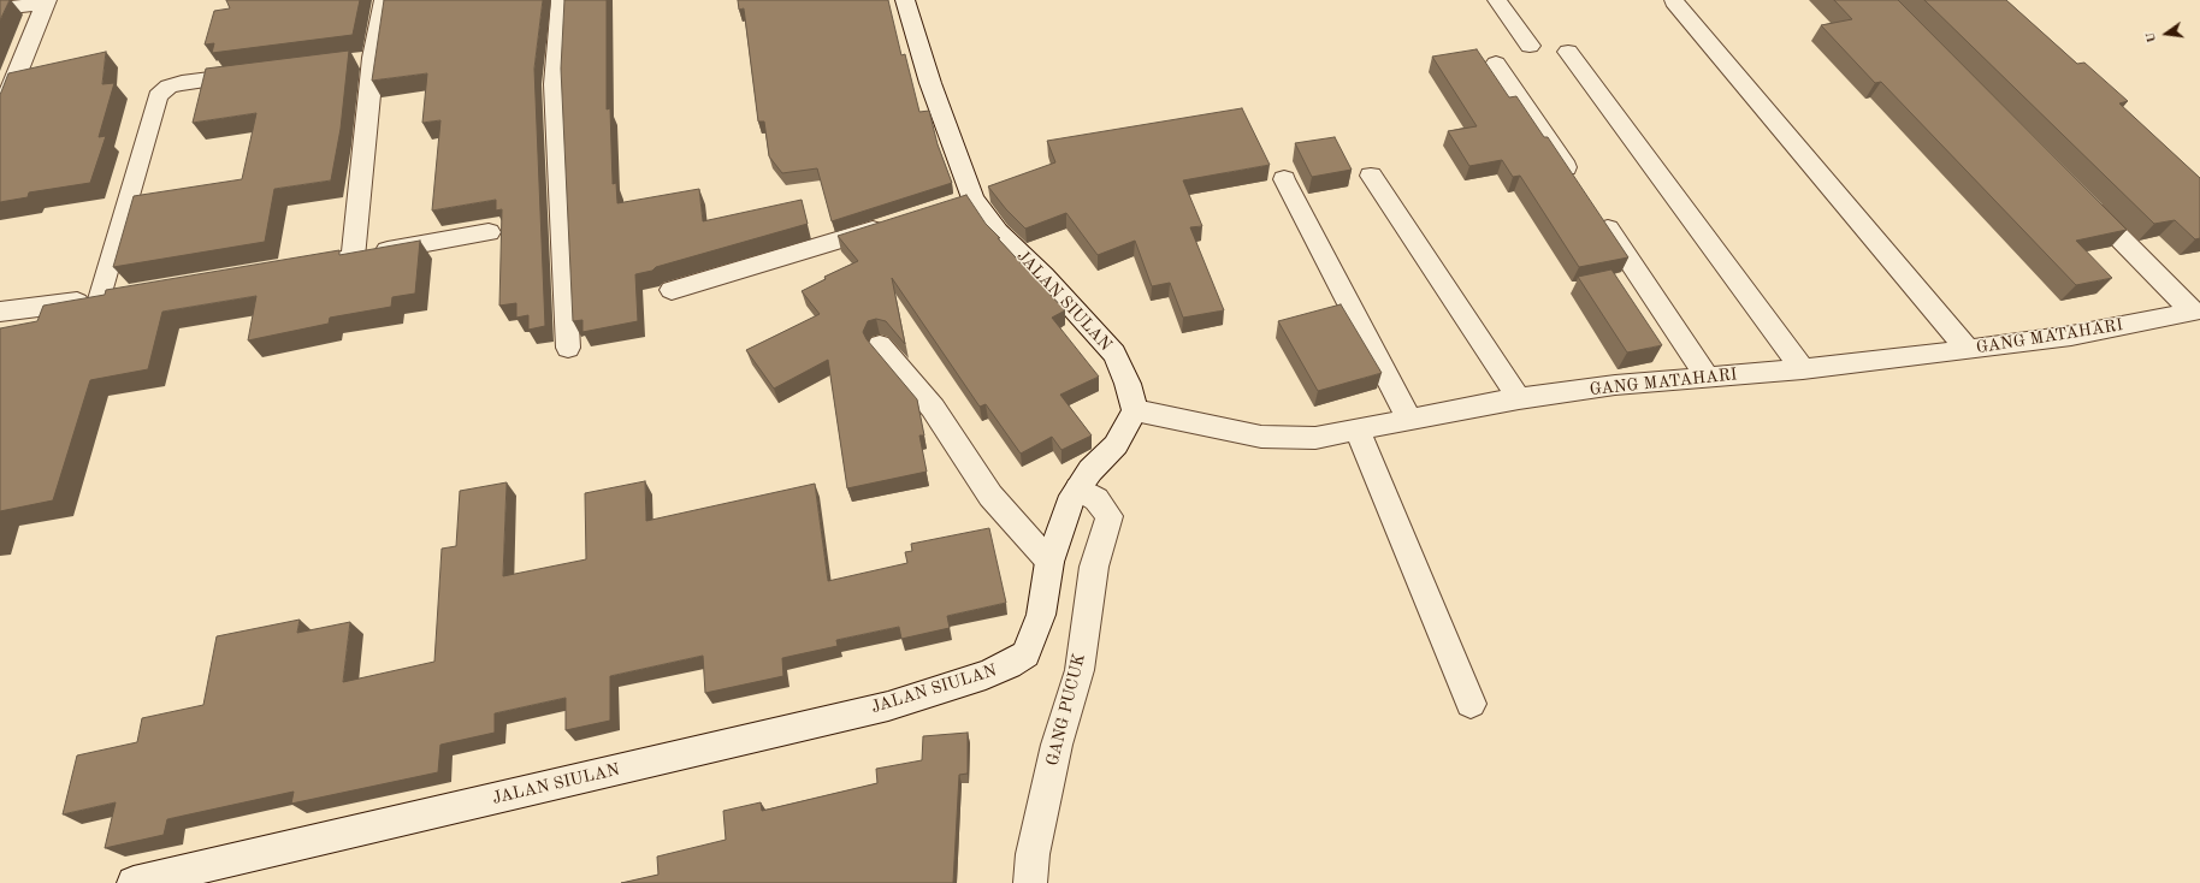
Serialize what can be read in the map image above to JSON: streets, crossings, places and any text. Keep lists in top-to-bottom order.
{
  "streets": {
    "street": ["JALAN SIULAN", "GANG MATAHARI", "GANG PUCUK"]
  },
  "crossings": [
    ["JALAN SIULAN", "GANG MATAHARI"],
    ["JALAN SIULAN", "GANG PUCUK"]
  ],
  "north": "left"
}
